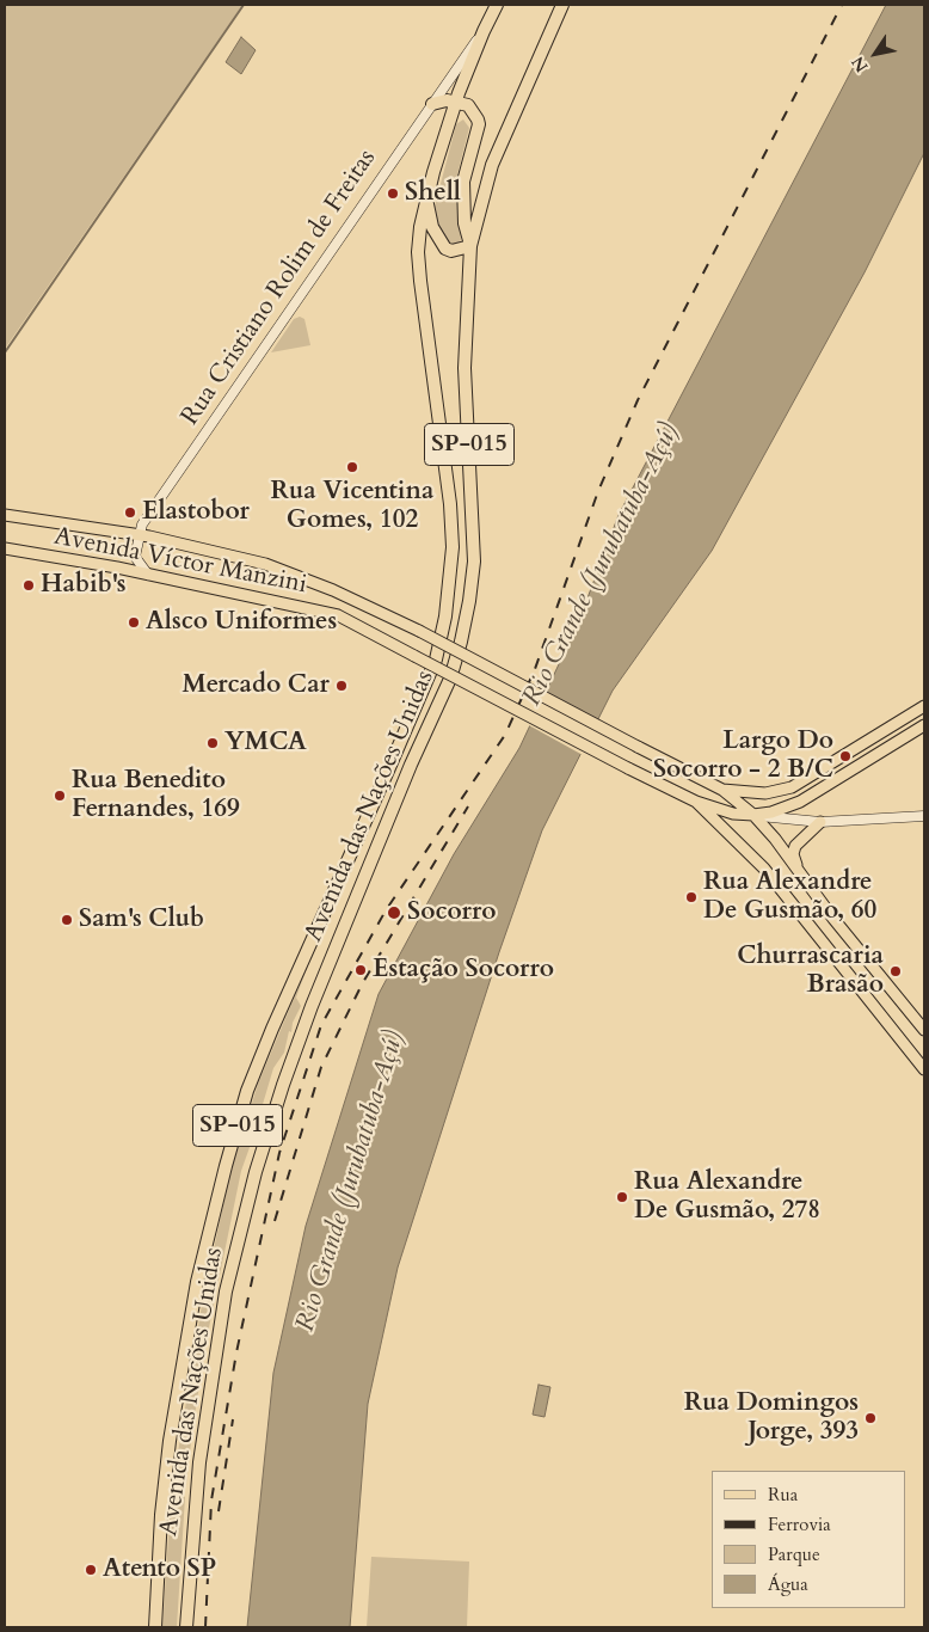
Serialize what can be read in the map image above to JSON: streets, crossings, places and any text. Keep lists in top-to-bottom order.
{
  "streets": {
    "highway": ["SP-015", "Avenida das Nações Unidas"],
    "main road": ["Avenida Víctor Manzini"],
    "street": ["Rua Cristiano Rolim de Freitas"]
  },
  "crossings": [
    ["Rua Cristiano Rolim de Freitas", "SP-015"],
    ["Rua Cristiano Rolim de Freitas", "Avenida Víctor Manzini"],
    ["Rua Cristiano Rolim de Freitas", "Avenida das Nações Unidas"],
    ["SP-015", "Avenida das Nações Unidas"]
  ],
  "water": ["Rio Grande (Jurubatuba-Açú)"],
  "places": [
    "Shell",
    "Rua Vicentina Gomes, 102",
    "Elastobor",
    "Habib's",
    "Alsco Uniformes",
    "Mercado Car",
    "YMCA",
    "Largo Do Socorro - 2 B/C",
    "Rua Benedito Fernandes, 169",
    "Rua Alexandre De Gusmão, 60",
    "Socorro",
    "Sam's Club",
    "Estação Socorro",
    "Churrascaria Brasão",
    "Rua Alexandre De Gusmão, 278",
    "Rua Domingos Jorge, 393",
    "Atento SP"
  ],
  "legend": [
    "Rua",
    "Ferrovia",
    "Parque",
    "Água"
  ],
  "north": "bottom left"
}
